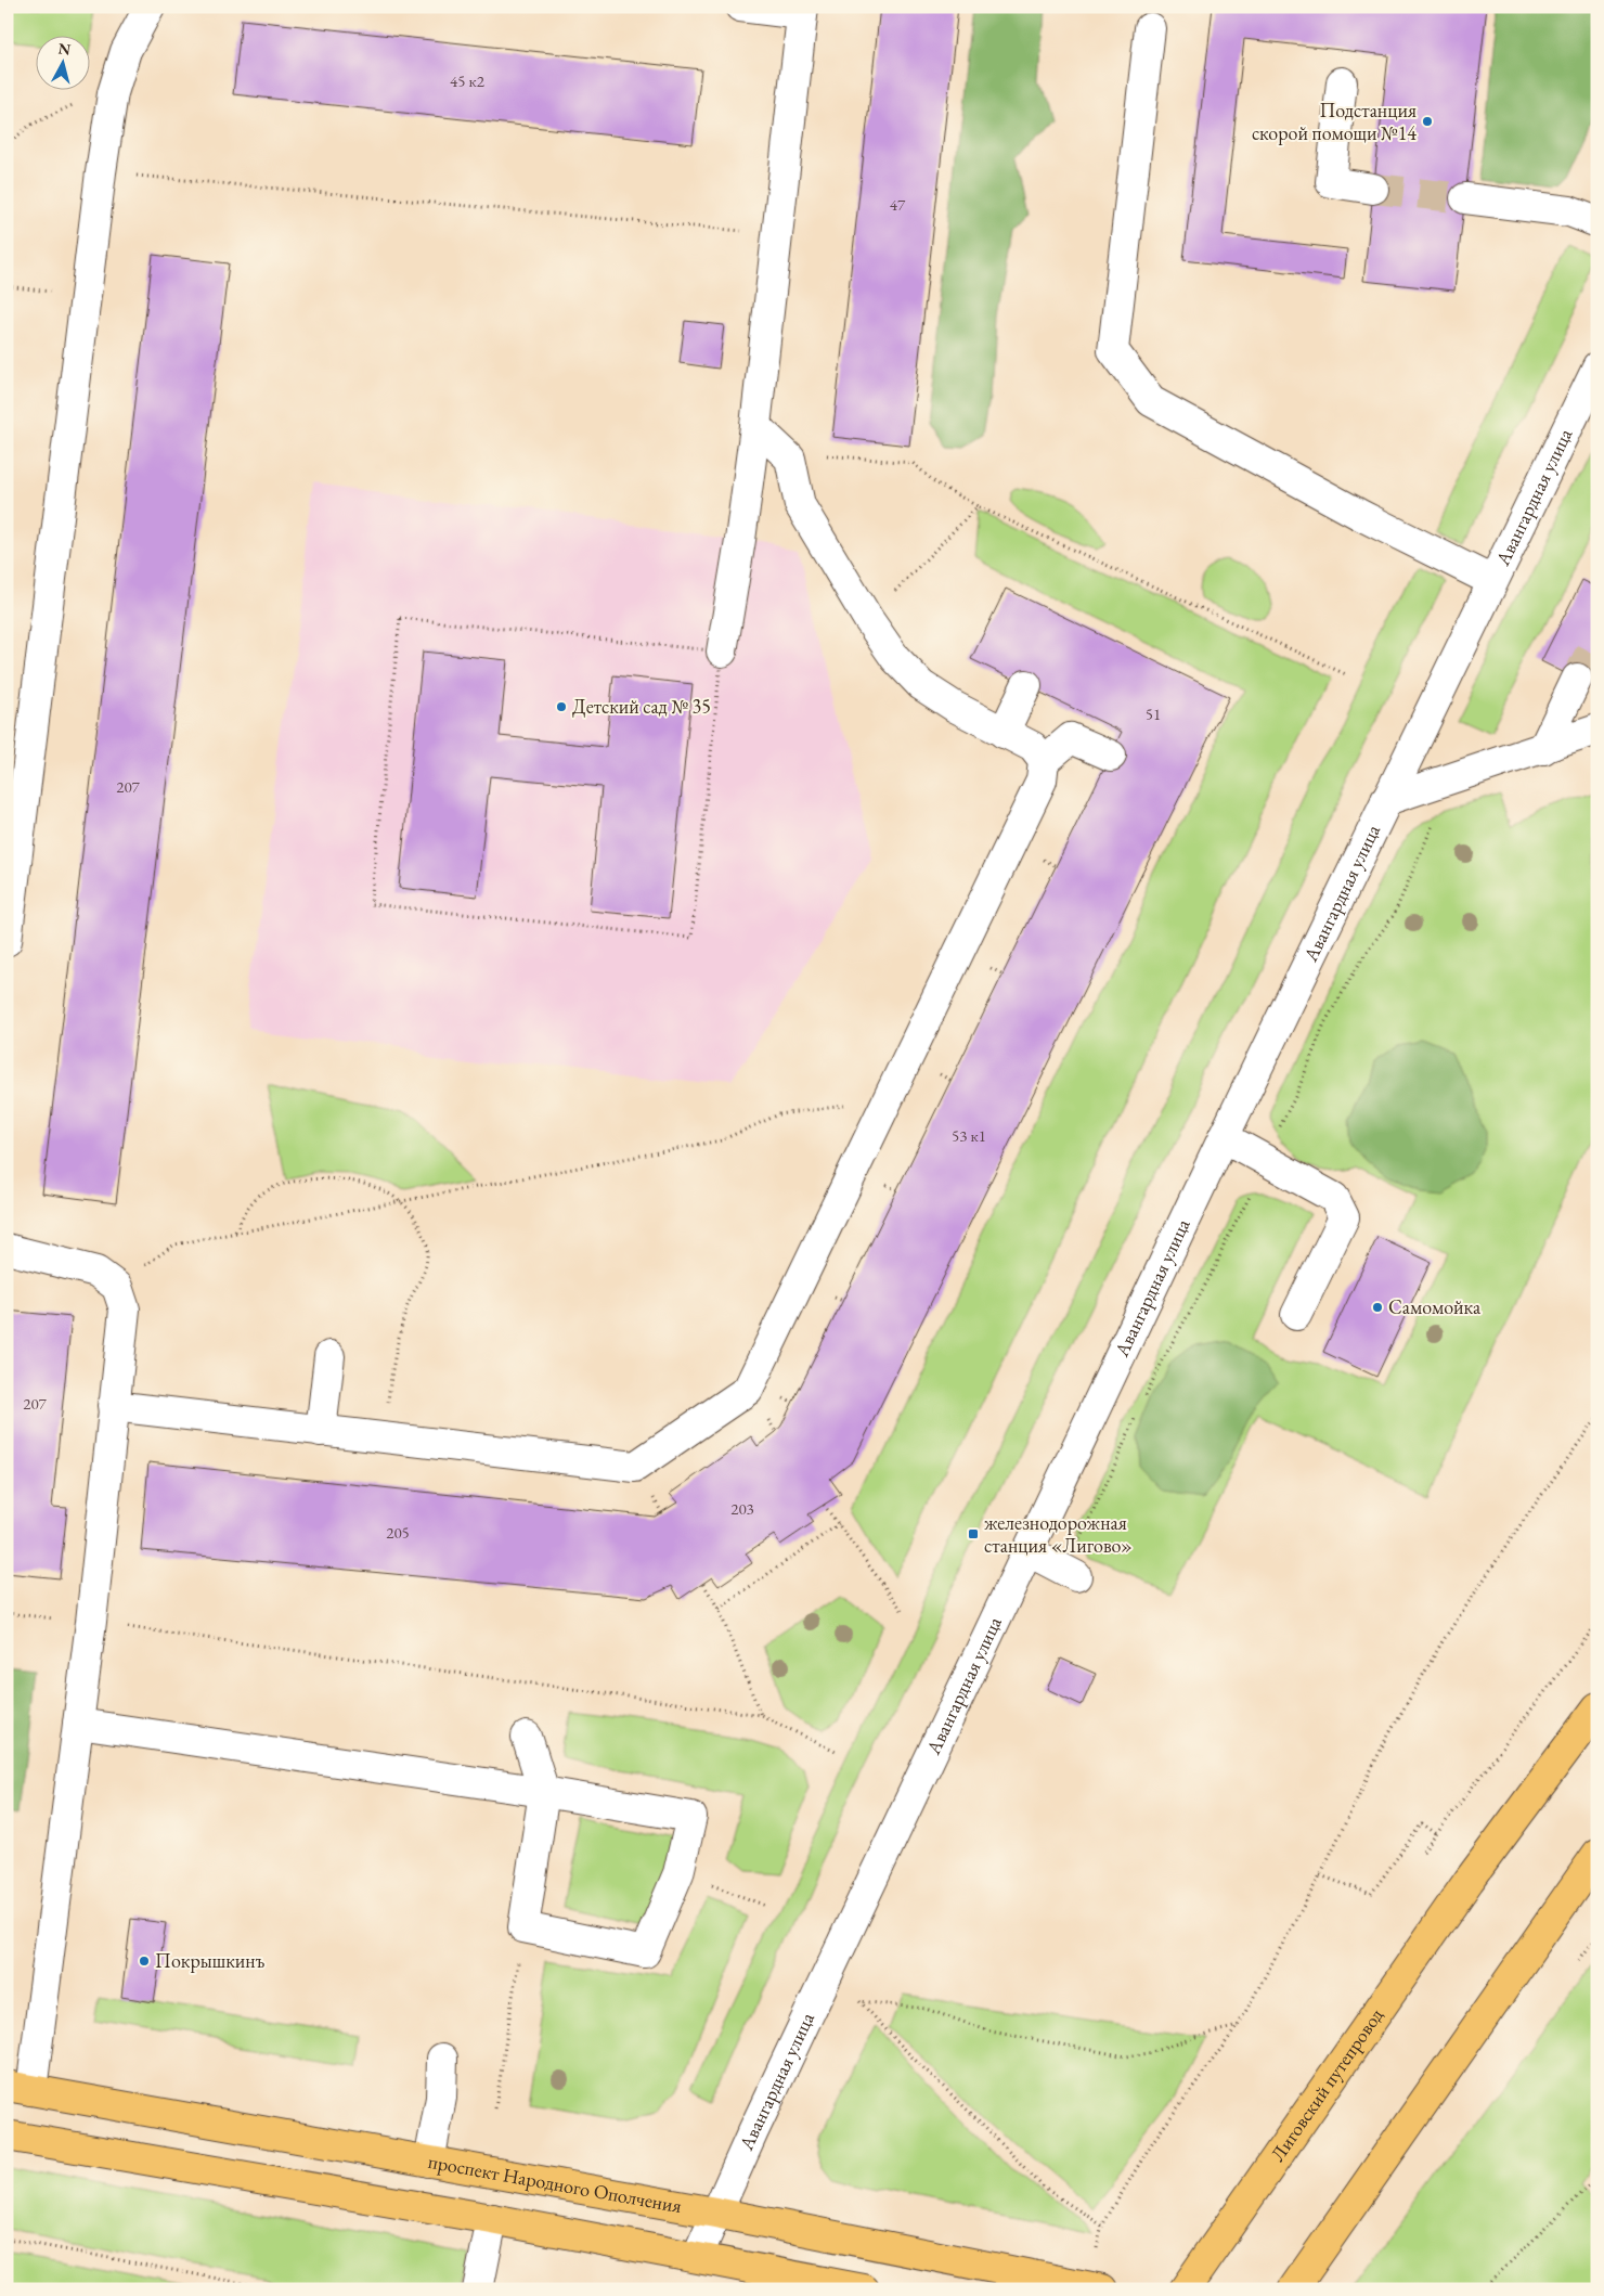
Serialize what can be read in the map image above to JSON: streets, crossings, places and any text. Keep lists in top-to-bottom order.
{
  "streets": {
    "main road": ["Лиговский путепровод", "проспект Народного Ополчения"],
    "street": ["Авангардная улица"]
  },
  "crossings": [
    ["Авангардная улица", "проспект Народного Ополчения"]
  ],
  "places": {
    "other": [
      "Подстанция скорой помощи №14",
      "Детский сад № 35",
      "Самомойка",
      "Покрышкинъ"
    ],
    "transit": ["железнодорожная станция «Лигово»"]
  },
  "house_numbers": [
    "45 к2",
    "47",
    "51",
    "207",
    "53 к1",
    "207",
    "203",
    "205"
  ],
  "north": "top"
}
